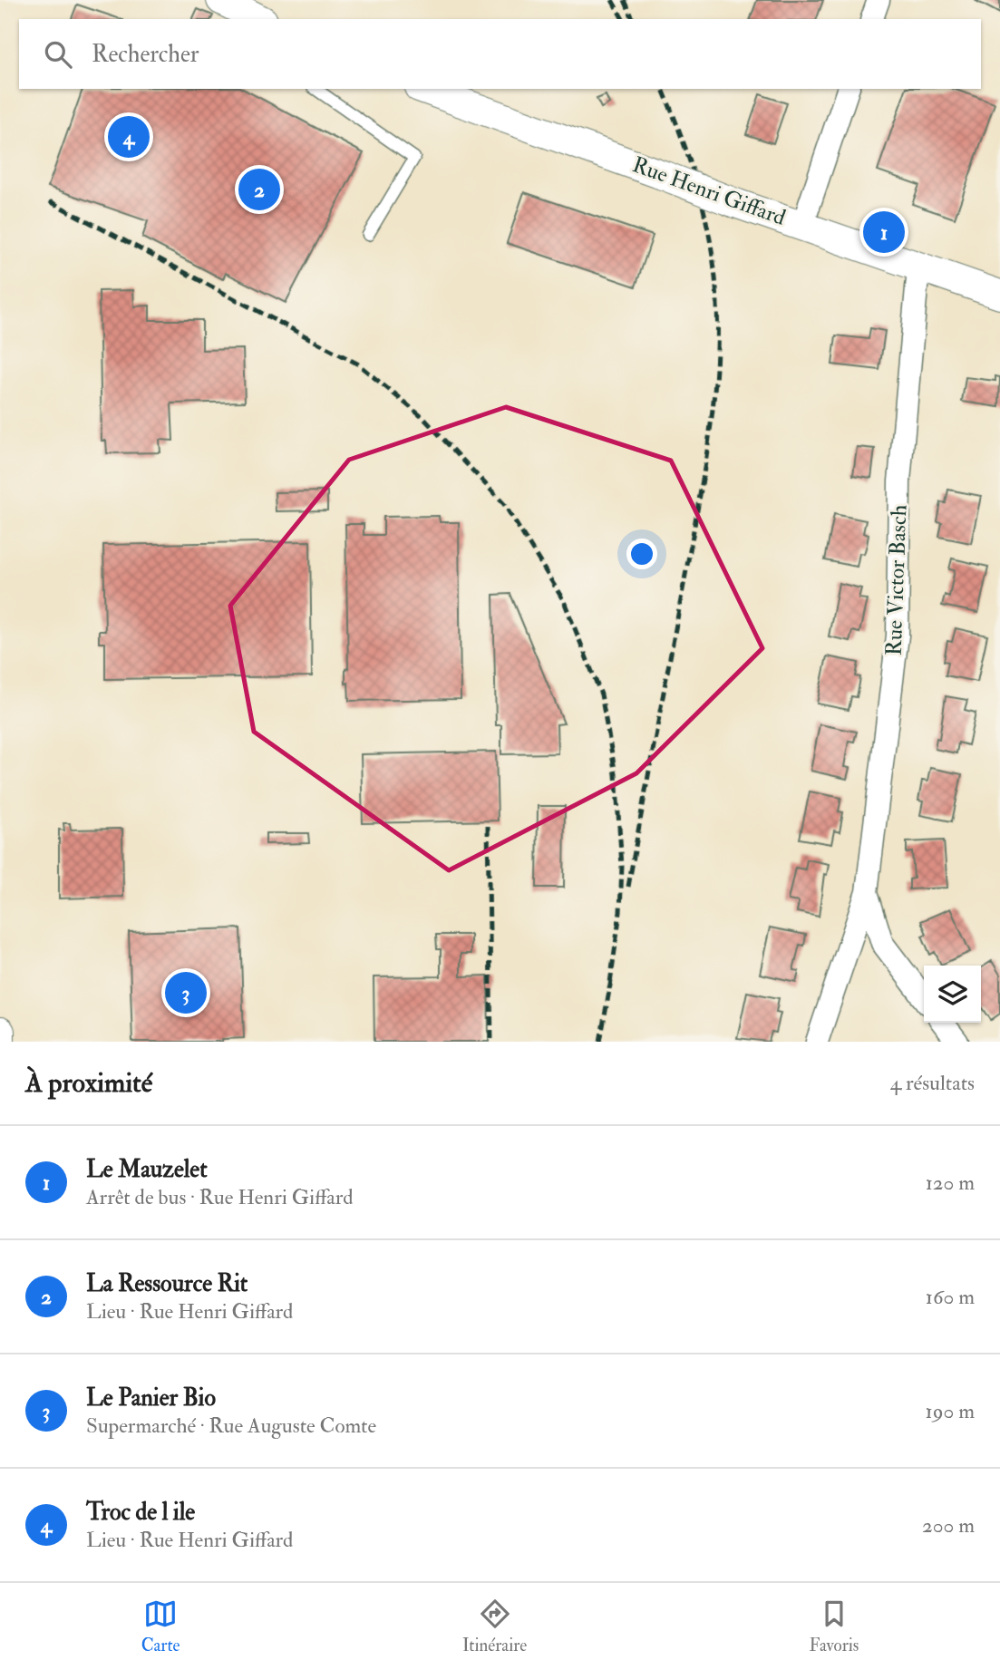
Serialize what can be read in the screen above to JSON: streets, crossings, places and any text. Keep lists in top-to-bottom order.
{
  "streets": {
    "street": ["Rue Henri Giffard", "Rue Victor Basch"]
  },
  "crossings": [
    ["Rue Henri Giffard", "Rue Victor Basch"]
  ],
  "page": {
    "search": "Rechercher",
    "pins": [
      "4",
      "2",
      "1",
      "3"
    ],
    "heading": ["À proximité", "4 résultats"],
    "list": [
      {
        "mark": "1",
        "name": "Le Mauzelet",
        "note": "Arrêt de bus · Rue Henri Giffard",
        "value": "120 m"
      },
      {
        "mark": "2",
        "name": "La Ressource Rit",
        "note": "Lieu · Rue Henri Giffard",
        "value": "160 m"
      },
      {
        "mark": "3",
        "name": "Le Panier Bio",
        "note": "Supermarché · Rue Auguste Comte",
        "value": "190 m"
      },
      {
        "mark": "4",
        "name": "Troc de l ile",
        "note": "Lieu · Rue Henri Giffard",
        "value": "200 m"
      }
    ],
    "nav": ["Carte", "Itinéraire", "Favoris"]
  }
}
